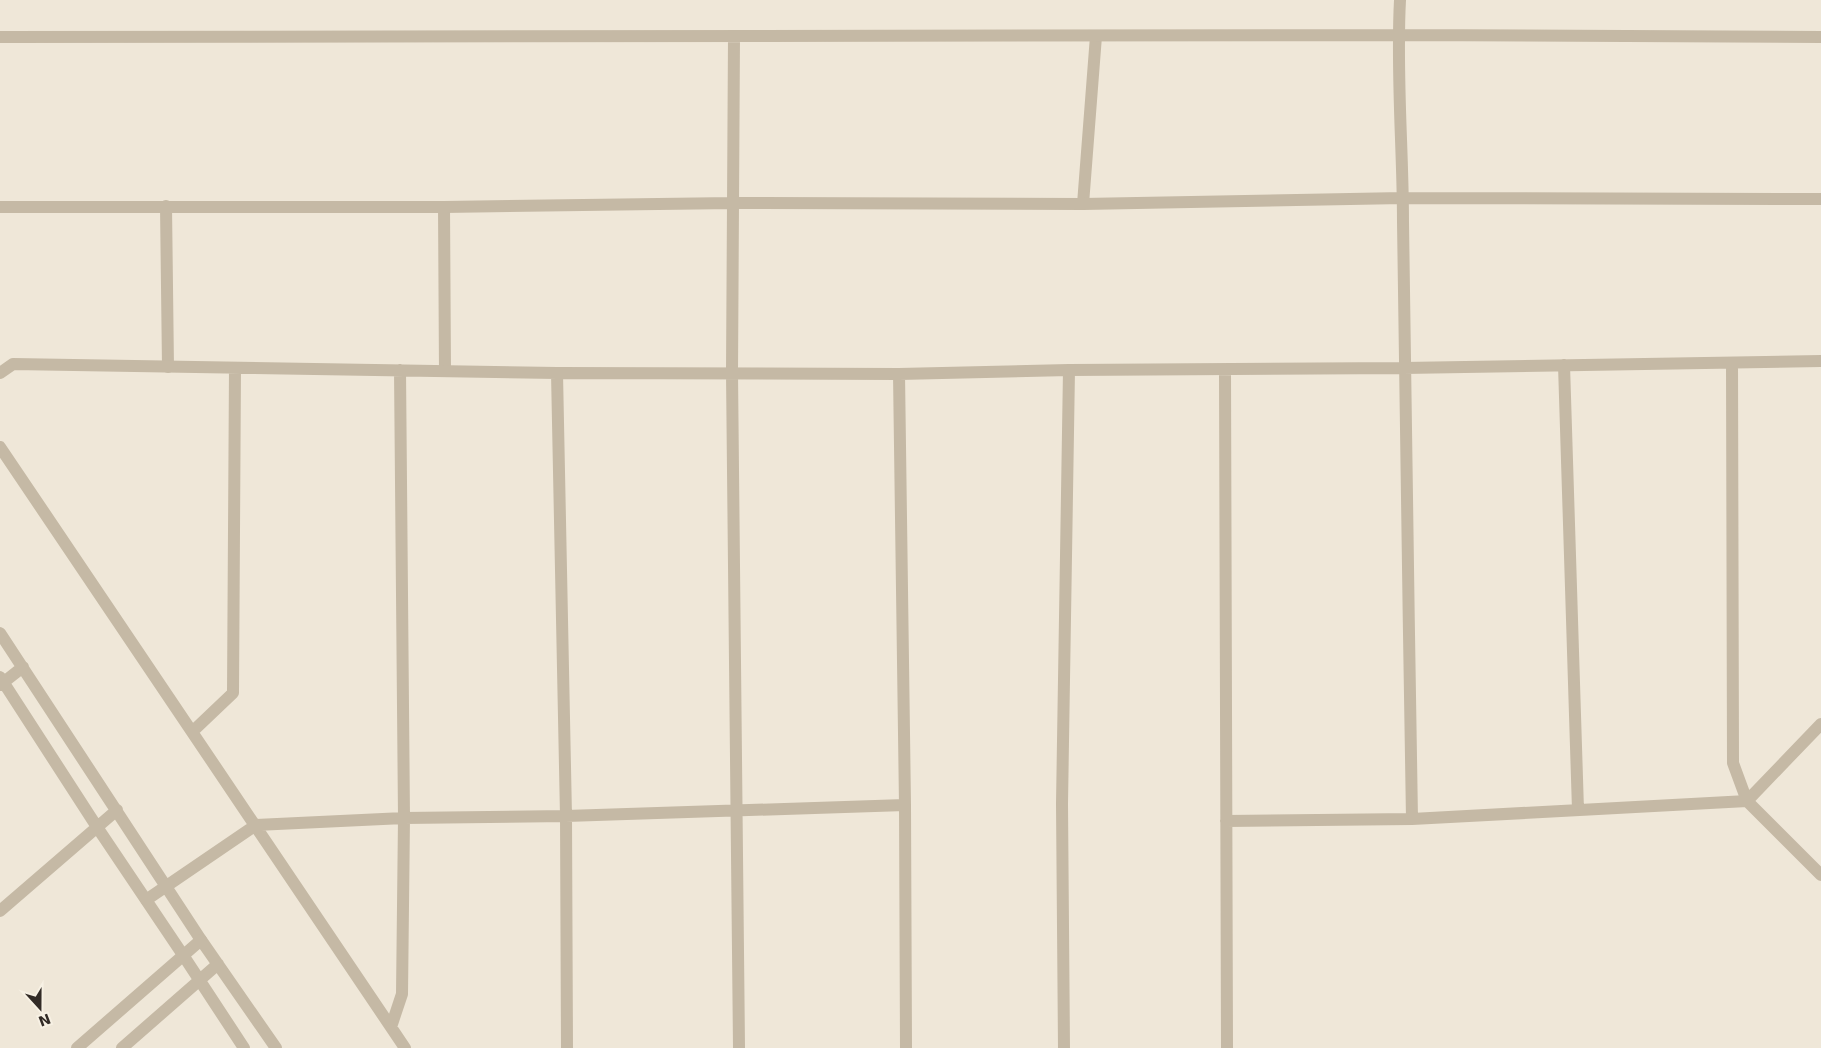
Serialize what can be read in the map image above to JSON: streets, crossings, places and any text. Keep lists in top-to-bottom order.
{
  "north": "bottom"
}
